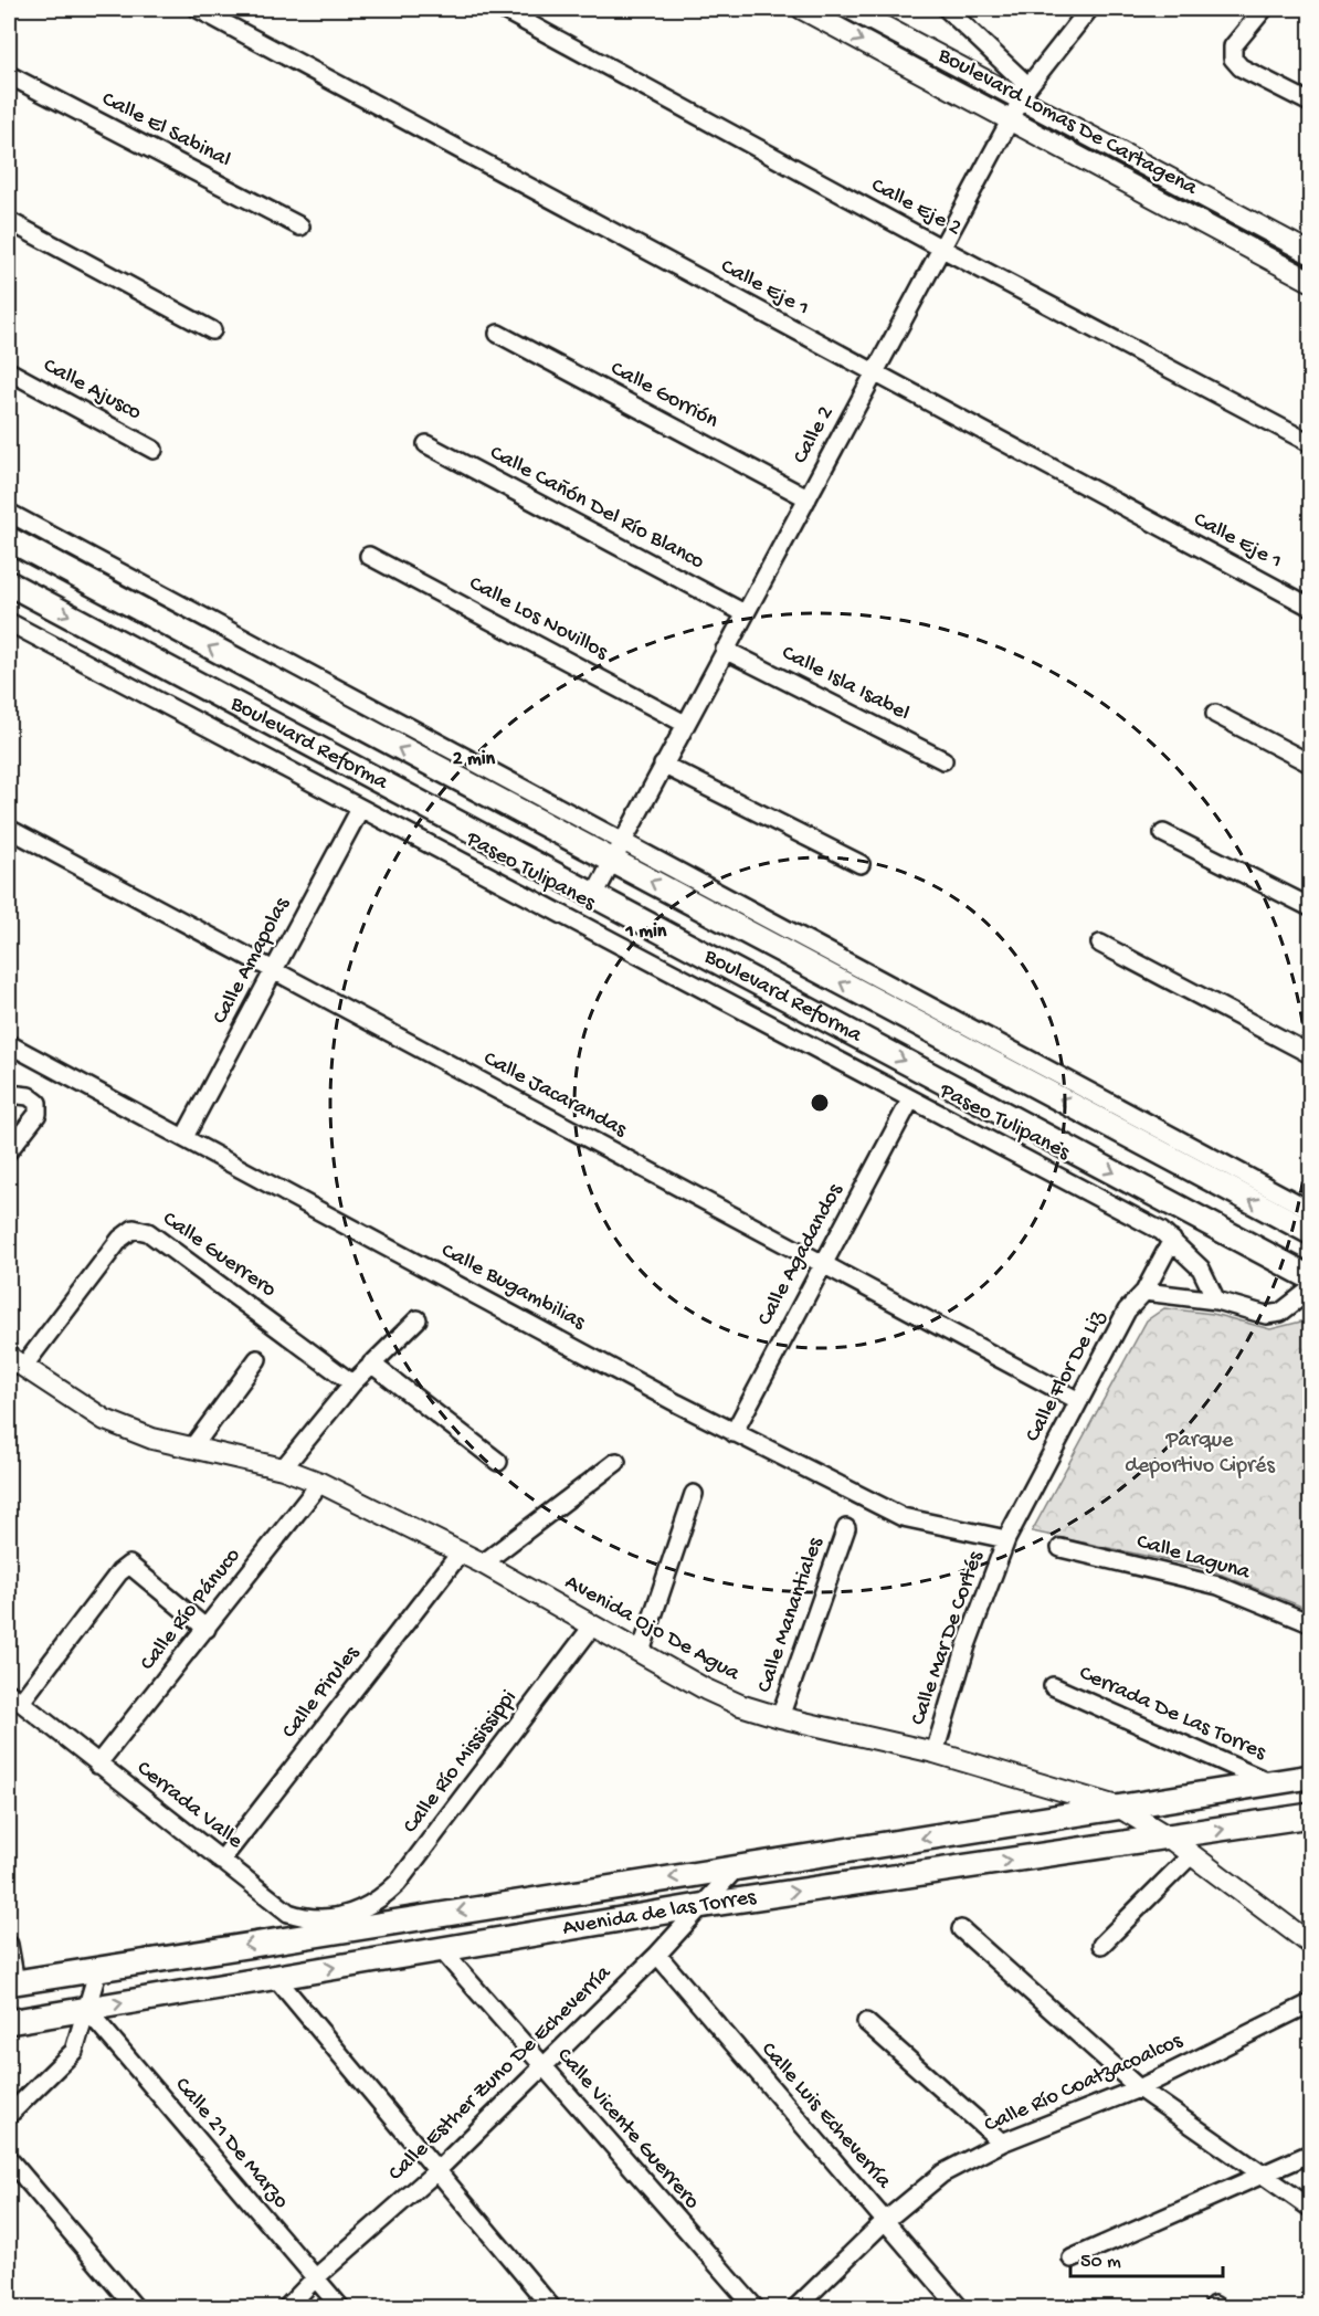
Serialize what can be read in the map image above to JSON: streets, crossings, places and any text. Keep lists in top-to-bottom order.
{
  "streets": {
    "main road": ["Boulevard Reforma", "Avenida de las Torres"],
    "street": [
      "Boulevard Lomas De Cartagena",
      "Calle El Sabinal",
      "Calle Eje 2",
      "Calle Eje 1",
      "Calle Ajusco",
      "Calle Gorrión",
      "Calle 2",
      "Calle Cañón Del Río Blanco",
      "Calle Los Novillos",
      "Calle Isla Isabel",
      "Paseo Tulipanes",
      "Calle Amapolas",
      "Calle Jacarandas",
      "Calle Guerrero",
      "Calle Agadandos",
      "Calle Bugambilias",
      "Calle Flor De Liz",
      "Calle Laguna",
      "Calle Río Pánuco",
      "Calle Manantiales",
      "Avenida Ojo De Agua",
      "Calle Mar De Cortés",
      "Calle Pirules",
      "Cerrada De Las Torres",
      "Calle Río Mississippi",
      "Cerrada Valle",
      "Calle Esther Zuno De Echeverría",
      "Calle Río Coatzacoalcos",
      "Calle Luis Echeverría",
      "Calle Vicente Guerrero",
      "Calle 21 De Marzo"
    ]
  },
  "crossings": [
    ["Boulevard Lomas De Cartagena", "Calle 2"],
    ["Calle Eje 2", "Calle 2"],
    ["Calle Eje 1", "Calle 2"],
    ["Calle Gorrión", "Calle 2"],
    ["Calle 2", "Calle Cañón Del Río Blanco"],
    ["Calle 2", "Calle Los Novillos"],
    ["Calle 2", "Calle Isla Isabel"],
    ["Calle 2", "Boulevard Reforma"],
    ["Paseo Tulipanes", "Calle Amapolas"],
    ["Paseo Tulipanes", "Calle Agadandos"],
    ["Paseo Tulipanes", "Calle Flor De Liz"],
    ["Calle Amapolas", "Calle Jacarandas"],
    ["Calle Amapolas", "Calle Bugambilias"],
    ["Calle Jacarandas", "Calle Agadandos"],
    ["Calle Jacarandas", "Calle Flor De Liz"],
    ["Calle Guerrero", "Avenida Ojo De Agua"],
    ["Calle Agadandos", "Calle Bugambilias"],
    ["Calle Bugambilias", "Calle Flor De Liz"],
    ["Calle Bugambilias", "Calle Mar De Cortés"],
    ["Calle Flor De Liz", "Calle Mar De Cortés"],
    ["Calle Río Pánuco", "Avenida Ojo De Agua"],
    ["Calle Río Pánuco", "Cerrada Valle"],
    ["Calle Manantiales", "Avenida Ojo De Agua"],
    ["Avenida Ojo De Agua", "Calle Mar De Cortés"],
    ["Avenida Ojo De Agua", "Calle Pirules"],
    ["Avenida Ojo De Agua", "Calle Río Mississippi"],
    ["Avenida Ojo De Agua", "Avenida de las Torres"],
    ["Calle Pirules", "Cerrada Valle"],
    ["Cerrada De Las Torres", "Avenida de las Torres"],
    ["Calle Río Mississippi", "Cerrada Valle"],
    ["Avenida de las Torres", "Calle Esther Zuno De Echeverría"],
    ["Avenida de las Torres", "Calle Vicente Guerrero"],
    ["Avenida de las Torres", "Calle 21 De Marzo"],
    ["Calle Esther Zuno De Echeverría", "Calle Luis Echeverría"],
    ["Calle Esther Zuno De Echeverría", "Calle Vicente Guerrero"],
    ["Calle Esther Zuno De Echeverría", "Calle 21 De Marzo"],
    ["Calle Río Coatzacoalcos", "Calle Luis Echeverría"]
  ],
  "parks": ["Parque deportivo Ciprés"],
  "scale_bar": "50 m",
  "rings": ["2 min", "1 min"]
}
